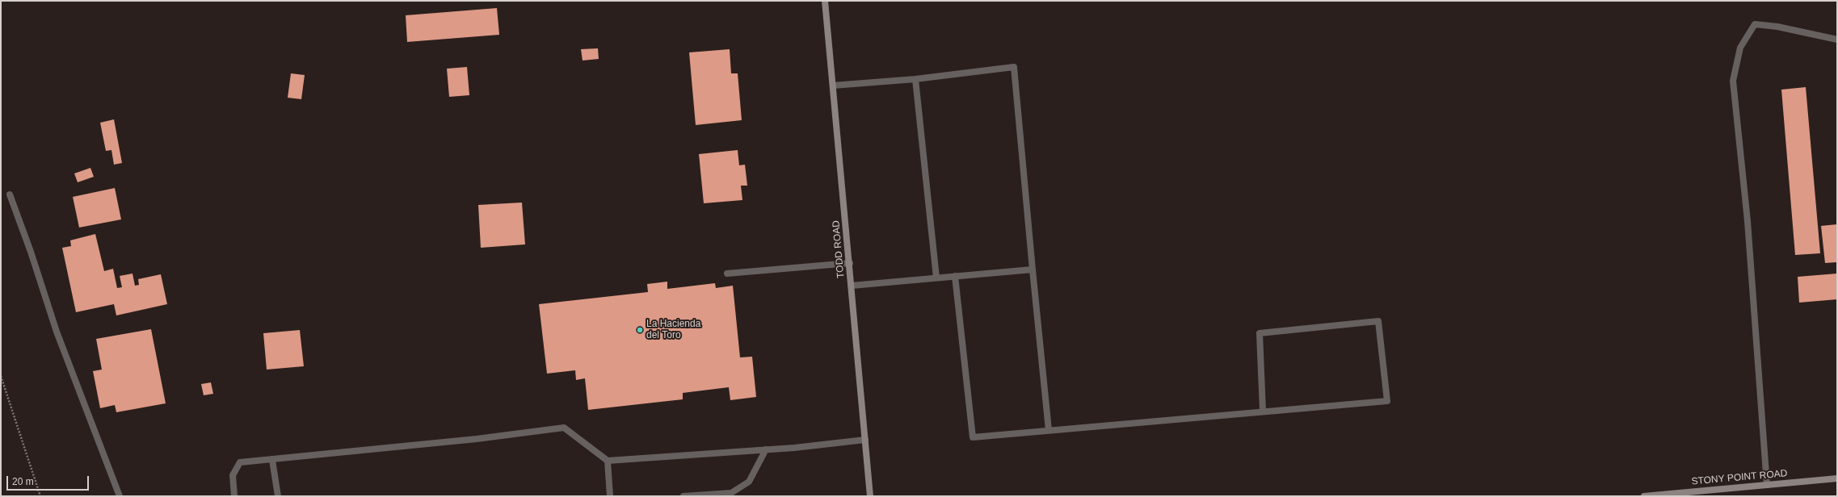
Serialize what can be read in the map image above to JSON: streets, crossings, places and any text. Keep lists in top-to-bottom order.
{
  "streets": {
    "main road": ["TODD ROAD", "STONY POINT ROAD"]
  },
  "places": ["La Hacienda del Toro"],
  "scale_bar": "20 m"
}
